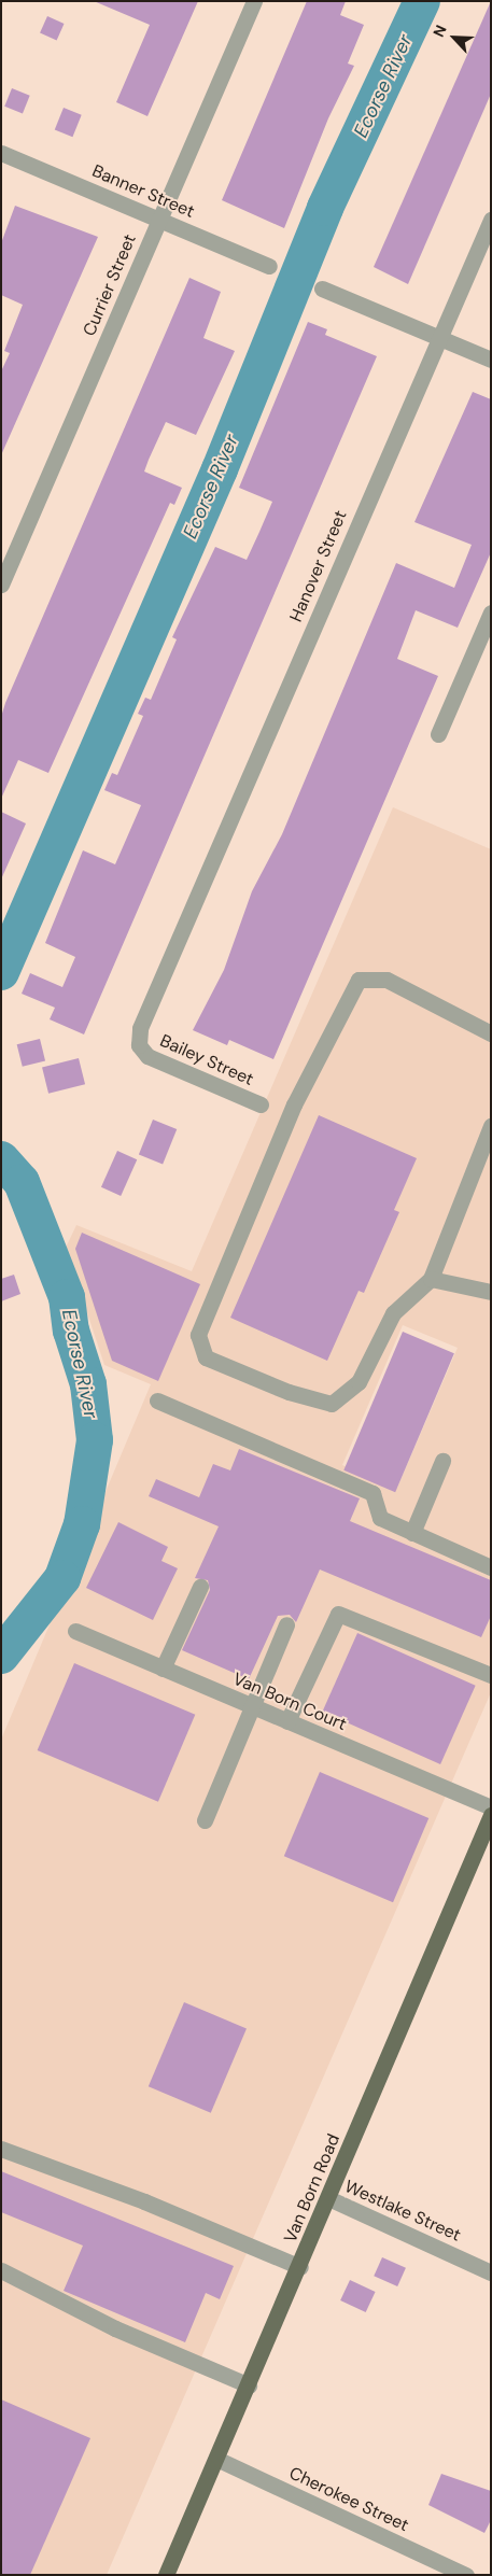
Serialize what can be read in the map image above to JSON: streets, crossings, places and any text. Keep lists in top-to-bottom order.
{
  "streets": {
    "main road": ["Van Born Road"],
    "street": [
      "Banner Street",
      "Currier Street",
      "Hanover Street",
      "Bailey Street",
      "Van Born Court",
      "Westlake Street",
      "Cherokee Street"
    ]
  },
  "crossings": [
    ["Banner Street", "Currier Street"],
    ["Hanover Street", "Bailey Street"],
    ["Van Born Road", "Westlake Street"],
    ["Van Born Road", "Cherokee Street"]
  ],
  "water": ["Ecorse River"],
  "north": "top left"
}
